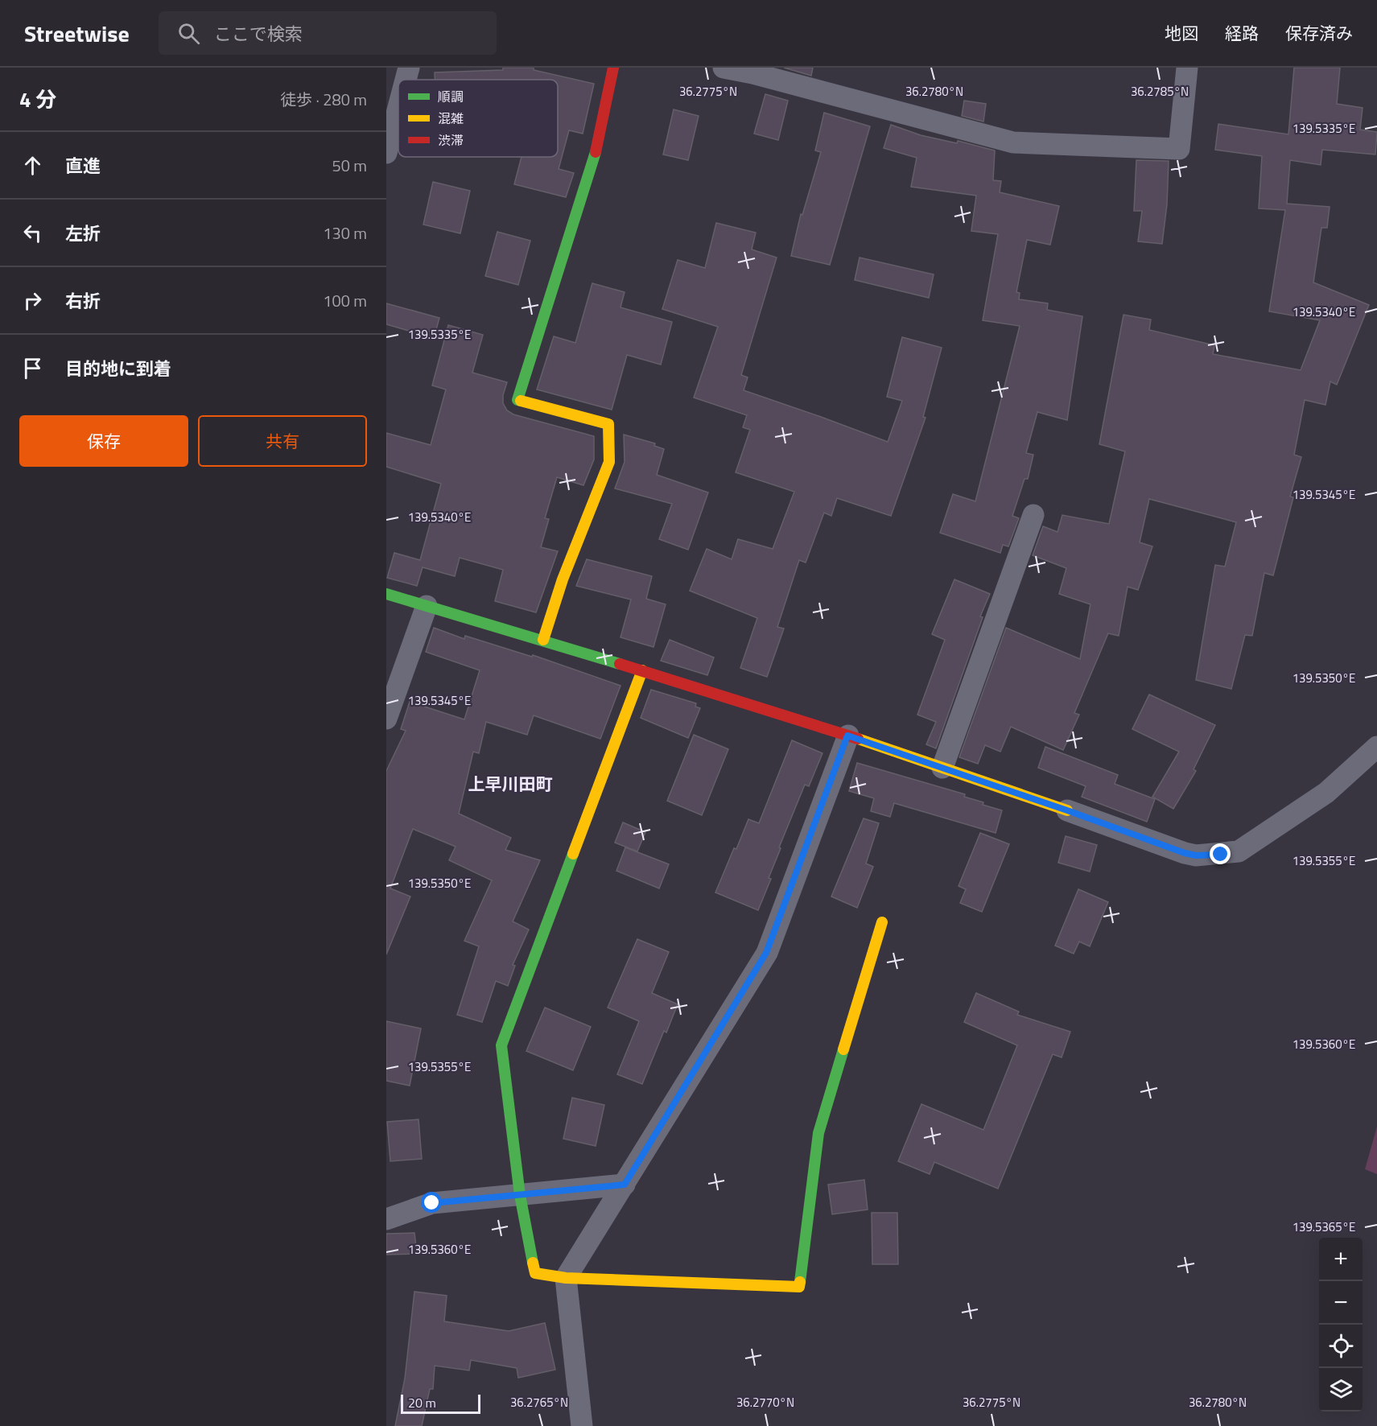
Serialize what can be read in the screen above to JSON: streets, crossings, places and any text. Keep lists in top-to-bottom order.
{
  "districts": ["上早川田町"],
  "legend": ["順調", "混雑", "渋滞"],
  "scale_bar": "20 m",
  "page": {
    "header": "Streetwise",
    "search": "ここで検索",
    "nav": ["地図", "経路", "保存済み"],
    "heading": ["4 分", "徒歩 · 280 m"],
    "list": [
      ["直進", "50 m"],
      ["左折", "130 m"],
      ["右折", "100 m"],
      "目的地に到着"
    ],
    "buttons": ["保存", "共有"],
    "map_buttons": ["+", "−"],
    "scale": "20 m"
  },
  "coordinates": [
    "36.2775°N",
    "36.2780°N",
    "36.2785°N",
    "139.5335°E",
    "139.5340°E",
    "139.5345°E",
    "139.5350°E",
    "139.5355°E",
    "139.5360°E",
    "139.5365°E",
    "36.2765°N",
    "36.2770°N"
  ]
}
